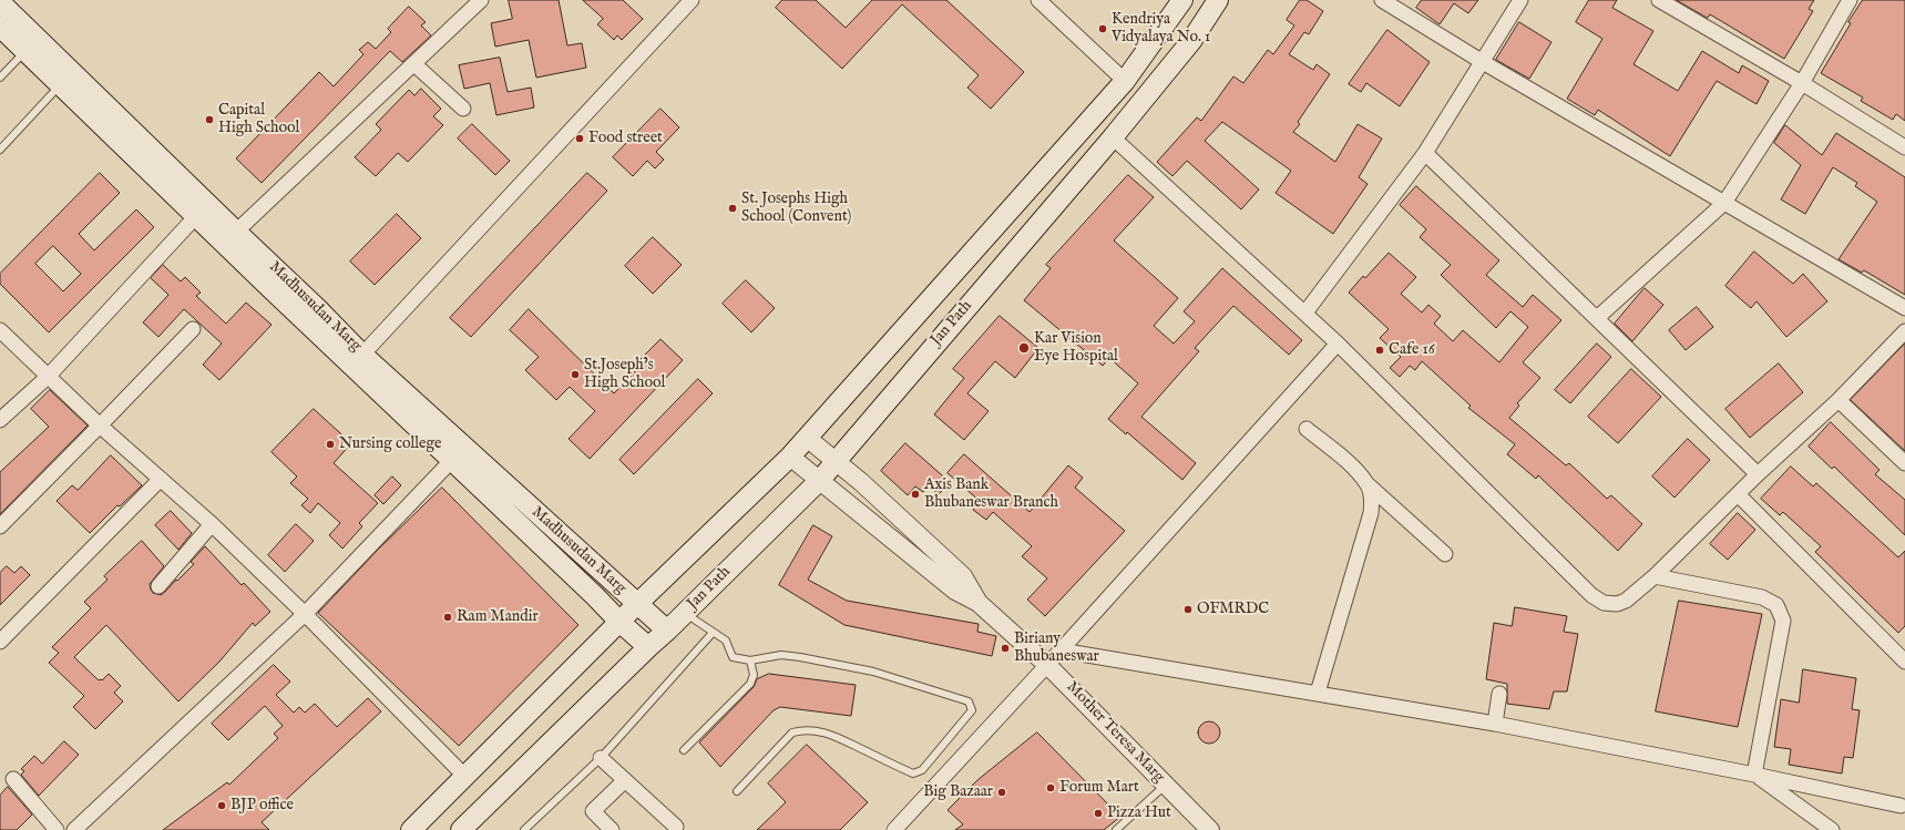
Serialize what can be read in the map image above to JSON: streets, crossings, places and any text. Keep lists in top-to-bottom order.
{
  "streets": {
    "main road": ["Madhusudan Marg", "Jan Path"],
    "street": ["Mother Teresa Marg"]
  },
  "crossings": [
    ["Madhusudan Marg", "Jan Path"],
    ["Jan Path", "Mother Teresa Marg"]
  ],
  "places": [
    "Kendriya Vidyalaya No. 1",
    "Capital High School",
    "Food street",
    "St. Josephs High School (Convent)",
    "Kar Vision Eye Hospital",
    "Cafe 16",
    "St.Joseph’s High School",
    "Nursing college",
    "Axis Bank Bhubaneswar Branch",
    "OFMRDC",
    "Ram Mandir",
    "Biriany Bhubaneswar",
    "Forum Mart",
    "Big Bazaar",
    "BJP office",
    "Pizza Hut"
  ]
}
